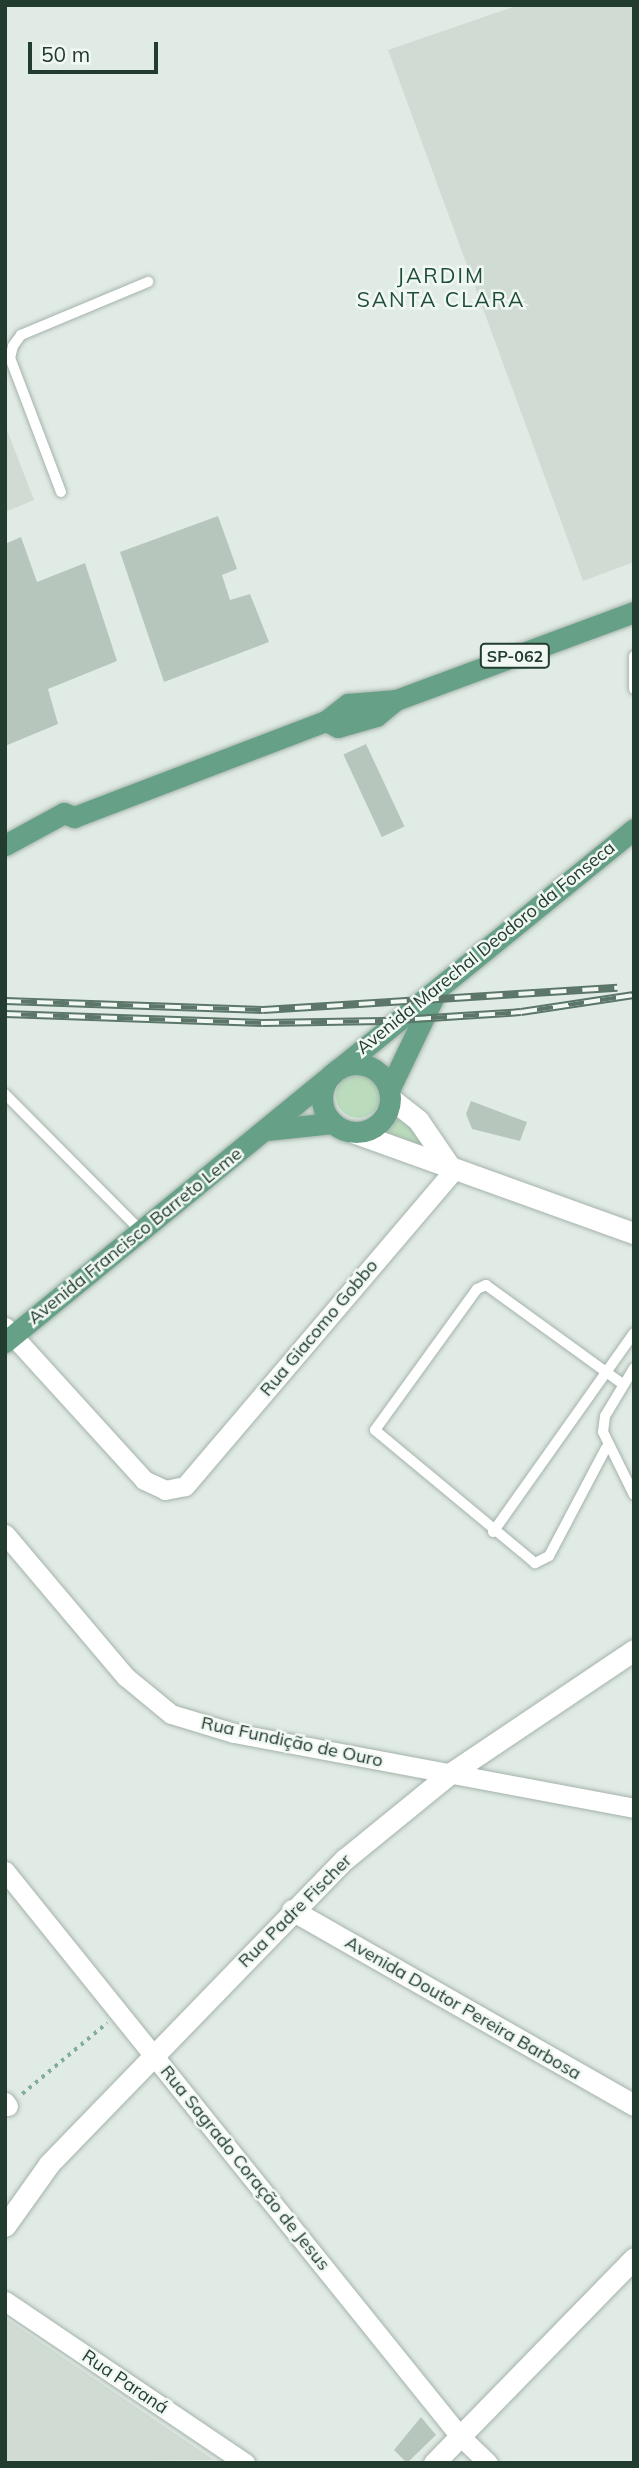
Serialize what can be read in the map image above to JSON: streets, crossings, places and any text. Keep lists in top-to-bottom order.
{
  "streets": {
    "main road": [
      "SP-062",
      "Avenida Marechal Deodoro da Fonseca",
      "Avenida Francisco Barreto Leme",
      "Rua Padre Fischer",
      "Avenida Doutor Pereira Barbosa"
    ],
    "street": [
      "Rua Giacomo Gobbo",
      "Rua Fundição de Ouro",
      "Rua Sagrado Coração de Jesus",
      "Rua Paraná"
    ]
  },
  "crossings": [
    ["Avenida Marechal Deodoro da Fonseca", "Avenida Francisco Barreto Leme"],
    ["Avenida Francisco Barreto Leme", "Rua Giacomo Gobbo"],
    ["Rua Fundição de Ouro", "Rua Padre Fischer"],
    ["Rua Padre Fischer", "Avenida Doutor Pereira Barbosa"],
    ["Rua Padre Fischer", "Rua Sagrado Coração de Jesus"]
  ],
  "districts": ["JARDIM SANTA CLARA"],
  "scale_bar": "50 m"
}
